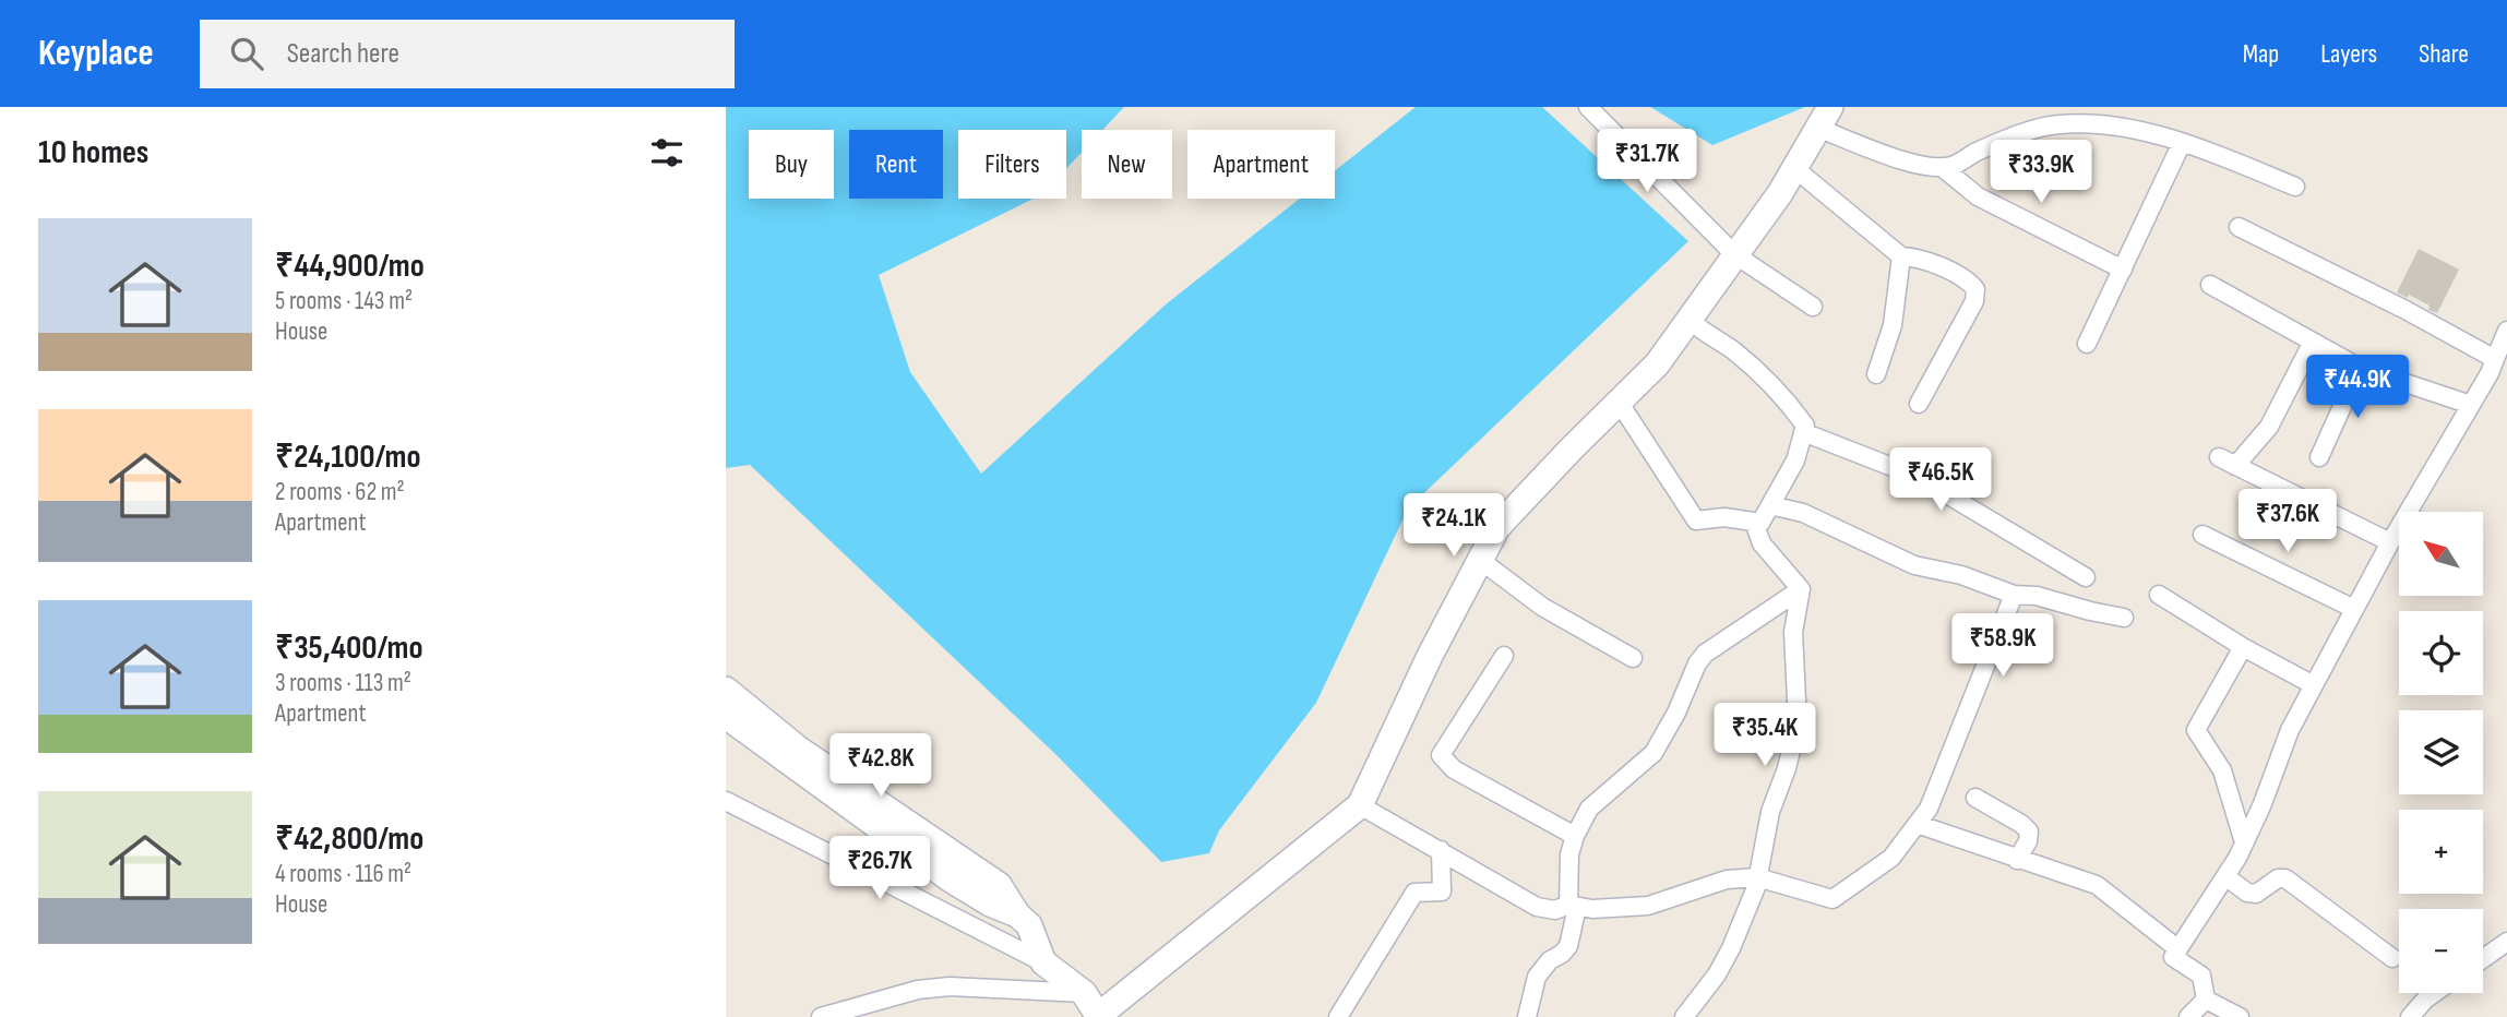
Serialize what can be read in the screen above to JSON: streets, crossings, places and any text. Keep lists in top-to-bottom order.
{
  "north": "top left",
  "page": {
    "header": "Keyplace",
    "search": "Search here",
    "nav": ["Map", "Layers", "Share"],
    "heading": "10 homes",
    "price": [
      "₹31.7K",
      "₹33.9K",
      "₹44.9K",
      "₹46.5K",
      "₹37.6K",
      "₹24.1K",
      "₹58.9K",
      "₹35.4K",
      "₹42.8K",
      "₹26.7K"
    ],
    "chip": [
      "Buy",
      "Rent",
      "Filters",
      "New",
      "Apartment"
    ],
    "list": [
      {
        "name": "₹44,900/mo",
        "note": "5 rooms · 143 m² · House"
      },
      {
        "name": "₹24,100/mo",
        "note": "2 rooms · 62 m² · Apartment"
      },
      {
        "name": "₹35,400/mo",
        "note": "3 rooms · 113 m² · Apartment"
      },
      {
        "name": "₹42,800/mo",
        "note": "4 rooms · 116 m² · House"
      }
    ],
    "map_buttons": ["+", "−"]
  }
}
